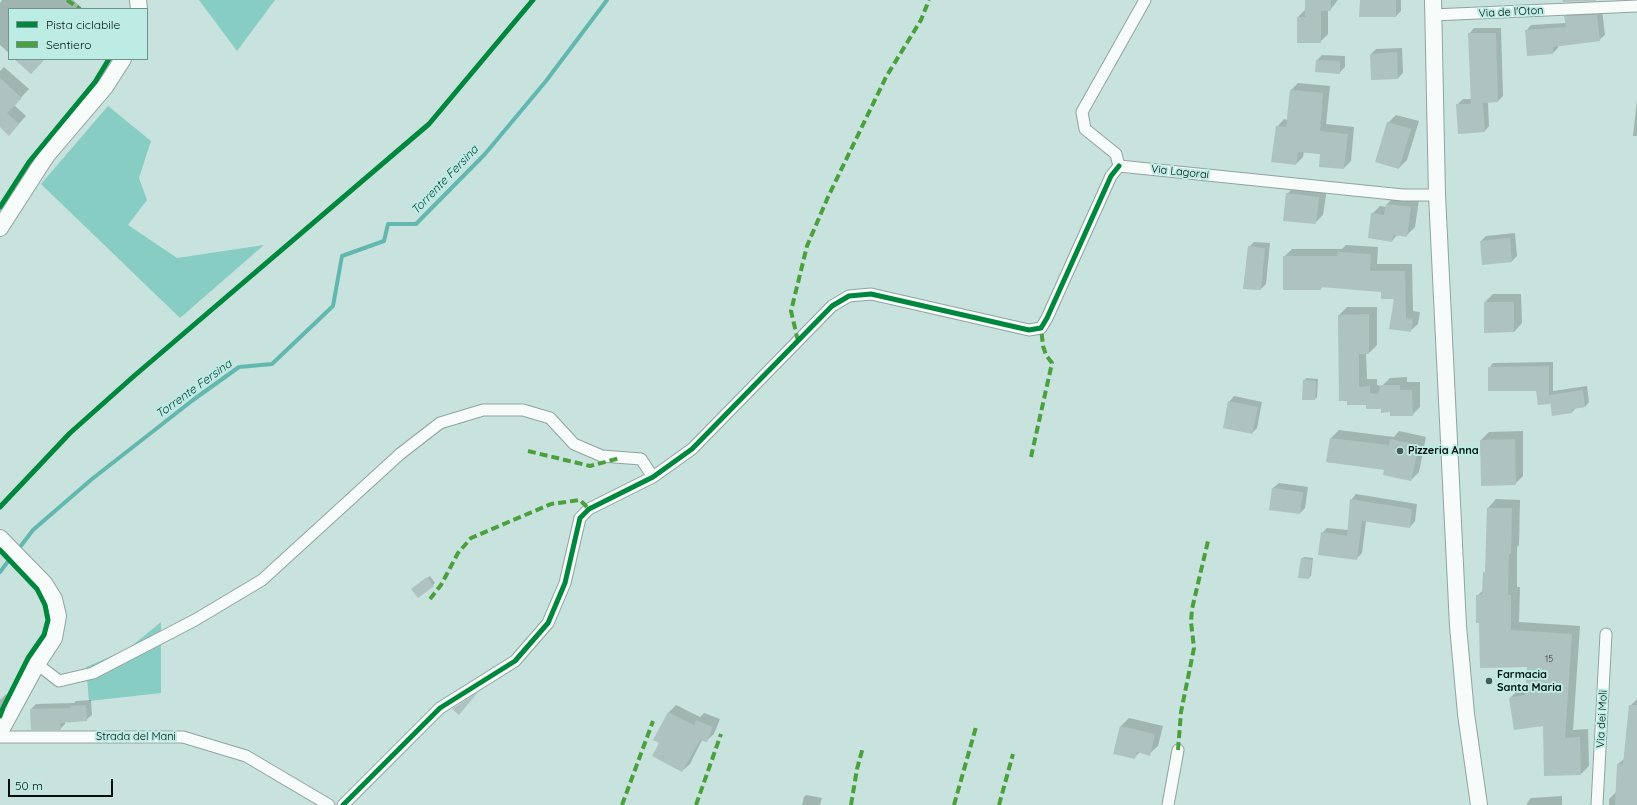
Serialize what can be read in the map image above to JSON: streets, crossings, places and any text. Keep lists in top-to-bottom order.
{
  "streets": {
    "street": [
      "Via de l'Oton",
      "Via Lagorai",
      "Via dei Moli",
      "Strada del Mani"
    ]
  },
  "water": ["Torrente Fersina"],
  "places": ["Pizzeria Anna", "Farmacia Santa Maria"],
  "house_numbers": ["15"],
  "legend": ["Pista ciclabile", "Sentiero"],
  "scale_bar": "50 m"
}
